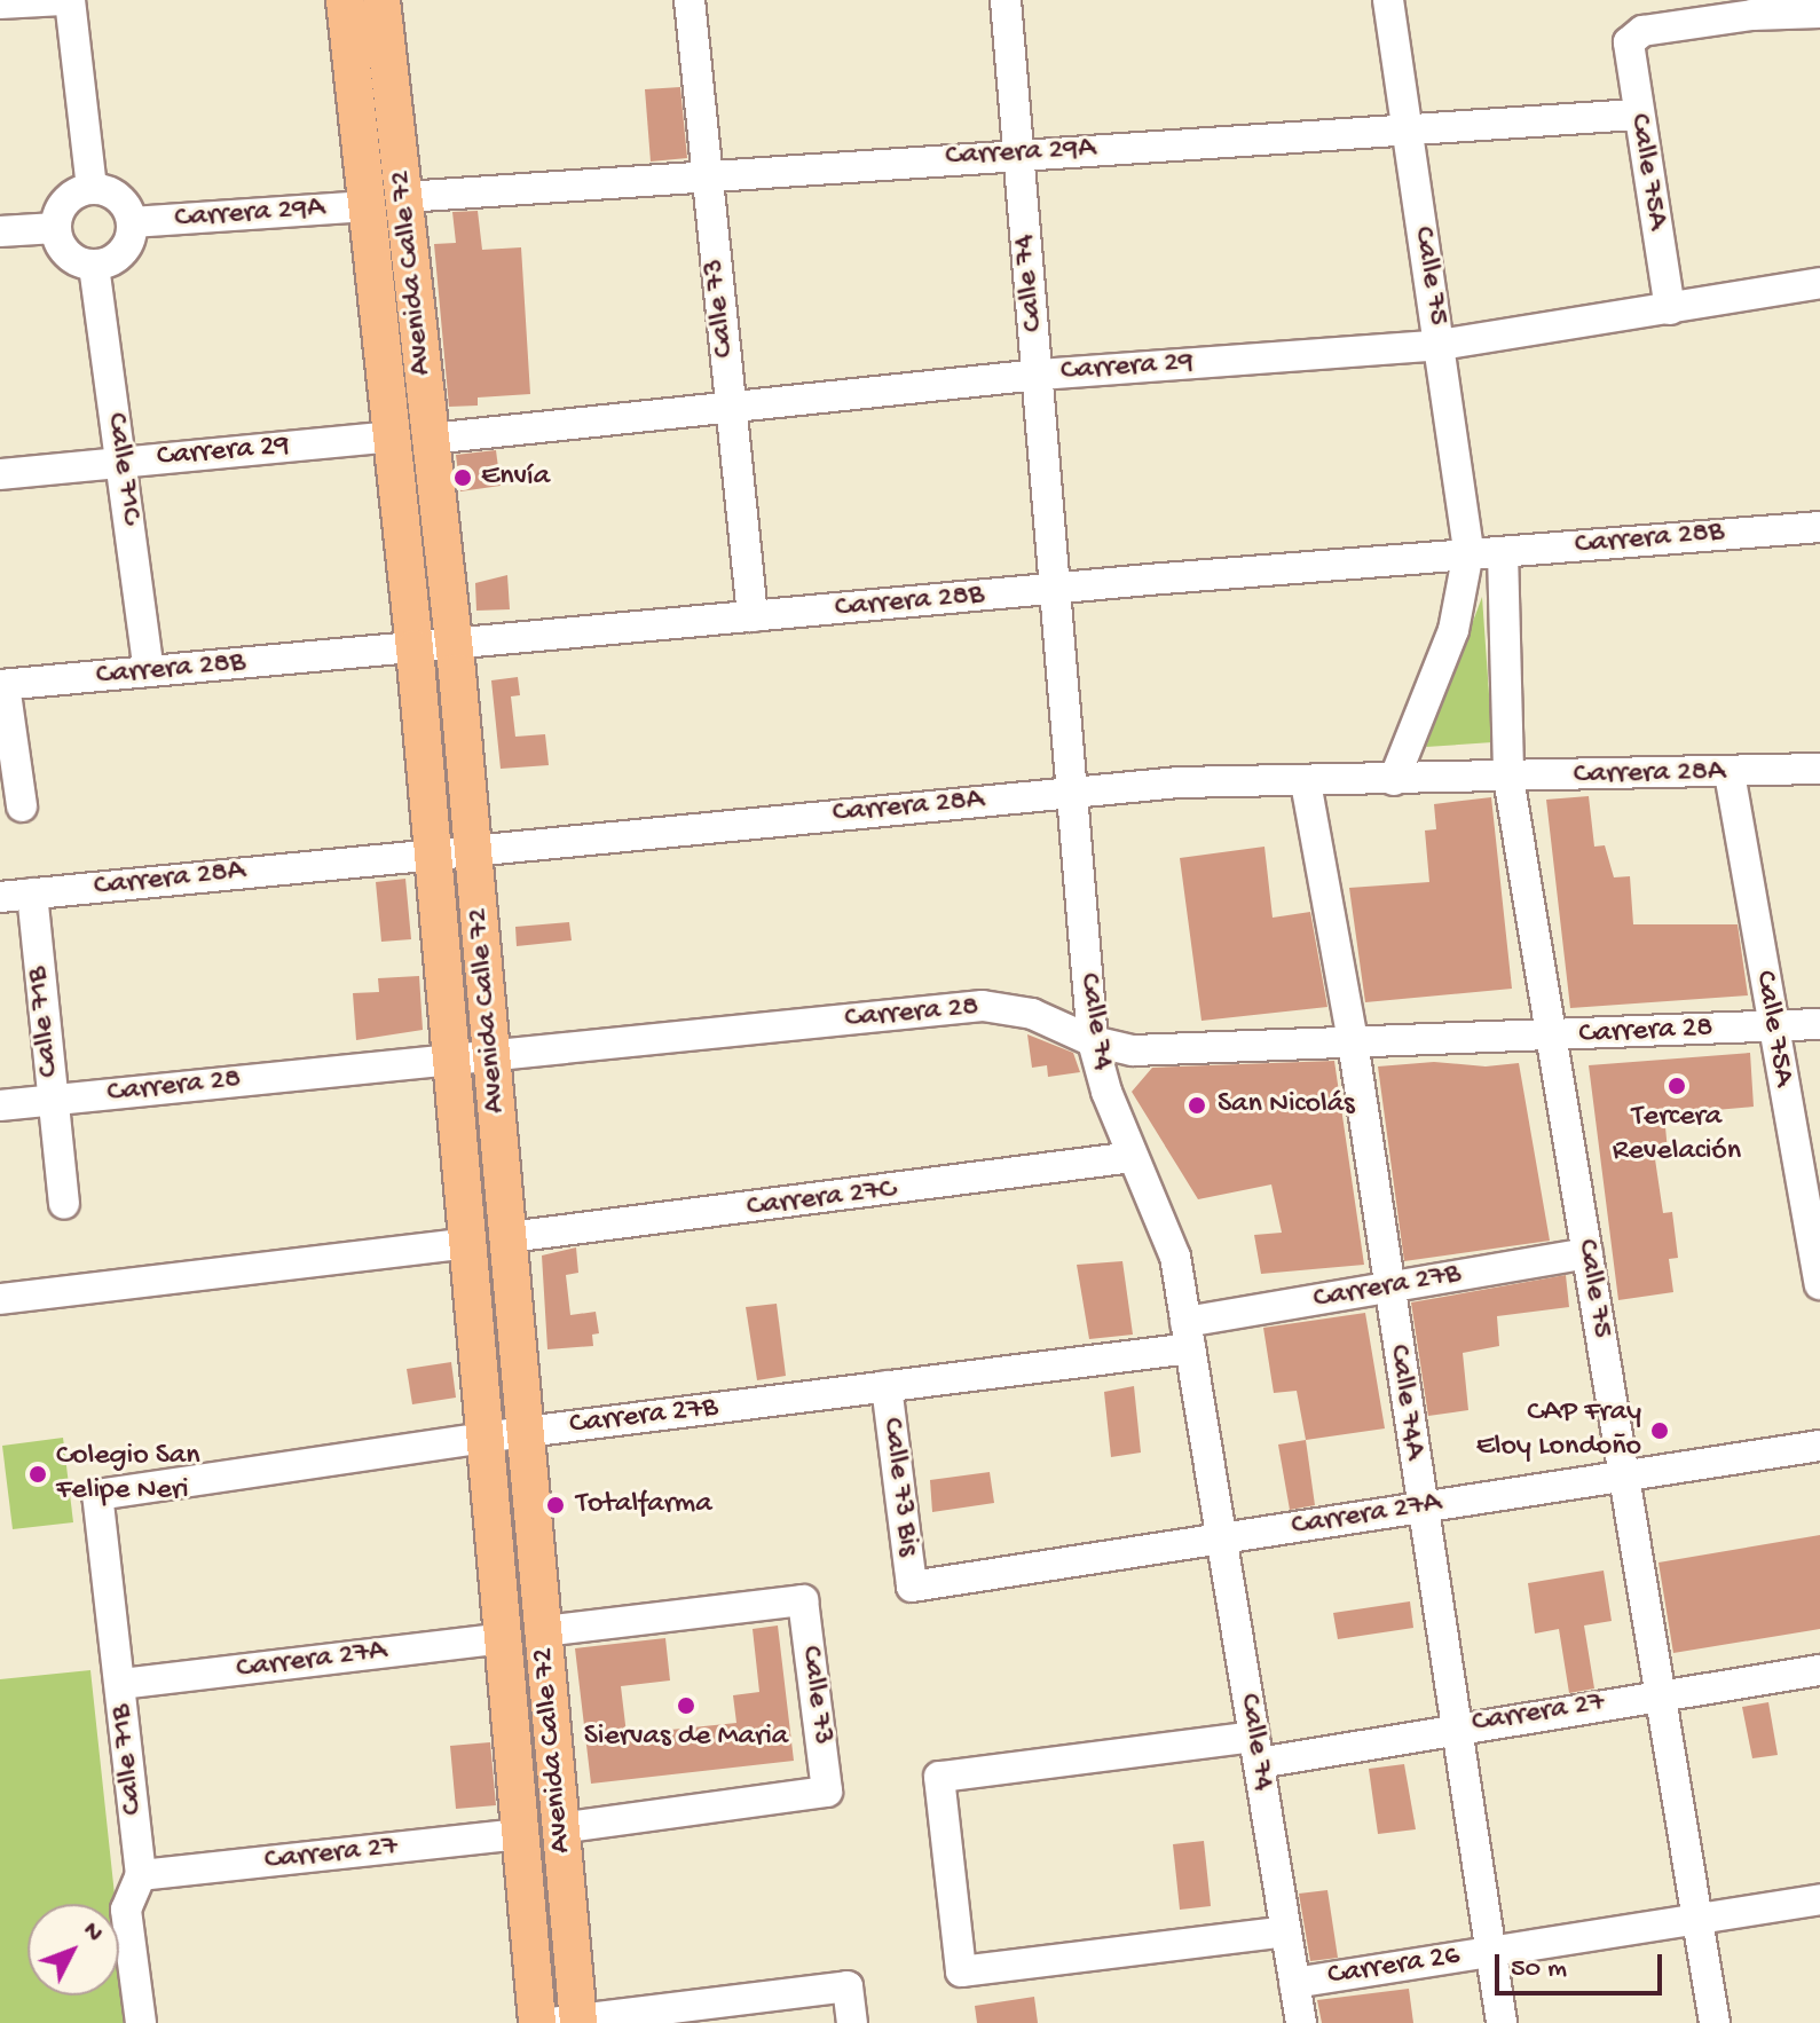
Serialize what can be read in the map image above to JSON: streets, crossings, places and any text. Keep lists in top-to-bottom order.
{
  "streets": {
    "main road": ["Avenida Calle 72"],
    "street": [
      "Carrera 29A",
      "Calle 75A",
      "Calle 75",
      "Calle 74",
      "Calle 73",
      "Carrera 29",
      "Calle 71C",
      "Carrera 28B",
      "Carrera 28A",
      "Carrera 28",
      "Calle 71B",
      "Carrera 27C",
      "Carrera 27B",
      "Calle 74A",
      "Calle 73 Bis",
      "Carrera 27A",
      "Carrera 27",
      "Carrera 26"
    ]
  },
  "crossings": [
    ["Carrera 29A", "Calle 75A"],
    ["Carrera 29A", "Avenida Calle 72"],
    ["Carrera 29A", "Calle 75"],
    ["Carrera 29A", "Calle 74"],
    ["Carrera 29A", "Calle 73"],
    ["Carrera 29A", "Calle 71C"],
    ["Calle 75A", "Carrera 29"],
    ["Calle 75A", "Carrera 28A"],
    ["Calle 75A", "Carrera 28"],
    ["Avenida Calle 72", "Calle 73"],
    ["Avenida Calle 72", "Carrera 29"],
    ["Avenida Calle 72", "Carrera 28B"],
    ["Avenida Calle 72", "Carrera 28A"],
    ["Avenida Calle 72", "Carrera 28"],
    ["Avenida Calle 72", "Carrera 27C"],
    ["Avenida Calle 72", "Carrera 27B"],
    ["Avenida Calle 72", "Carrera 27A"],
    ["Avenida Calle 72", "Carrera 27"],
    ["Calle 75", "Carrera 29"],
    ["Calle 75", "Carrera 28B"],
    ["Calle 75", "Carrera 28A"],
    ["Calle 75", "Carrera 28"],
    ["Calle 75", "Carrera 27B"],
    ["Calle 75", "Carrera 27A"],
    ["Calle 75", "Carrera 27"],
    ["Calle 75", "Carrera 26"],
    ["Calle 74", "Carrera 29"],
    ["Calle 74", "Carrera 28B"],
    ["Calle 74", "Carrera 28A"],
    ["Calle 74", "Carrera 28"],
    ["Calle 74", "Carrera 27C"],
    ["Calle 74", "Carrera 27B"],
    ["Calle 74", "Carrera 27A"],
    ["Calle 74", "Carrera 27"],
    ["Calle 74", "Carrera 26"],
    ["Calle 73", "Carrera 29"],
    ["Calle 73", "Carrera 28B"],
    ["Carrera 29", "Calle 71C"],
    ["Calle 71C", "Carrera 28B"],
    ["Carrera 28A", "Calle 71B"],
    ["Carrera 28A", "Calle 74A"],
    ["Carrera 28", "Calle 71B"],
    ["Carrera 28", "Calle 74A"],
    ["Calle 71B", "Carrera 27B"],
    ["Calle 71B", "Carrera 27A"],
    ["Calle 71B", "Carrera 27"],
    ["Carrera 27B", "Calle 74A"],
    ["Carrera 27B", "Calle 73 Bis"],
    ["Calle 74A", "Carrera 27A"],
    ["Calle 74A", "Carrera 27"],
    ["Calle 74A", "Carrera 26"],
    ["Calle 73 Bis", "Carrera 27A"]
  ],
  "places": [
    "Envía",
    "Tercera Revelación",
    "San Nicolás",
    "CAP Fray Eloy Londoño",
    "Colegio San Felipe Neri",
    "Totalfarma",
    "Siervas de Maria"
  ],
  "scale_bar": "50 m",
  "north": "top right"
}
